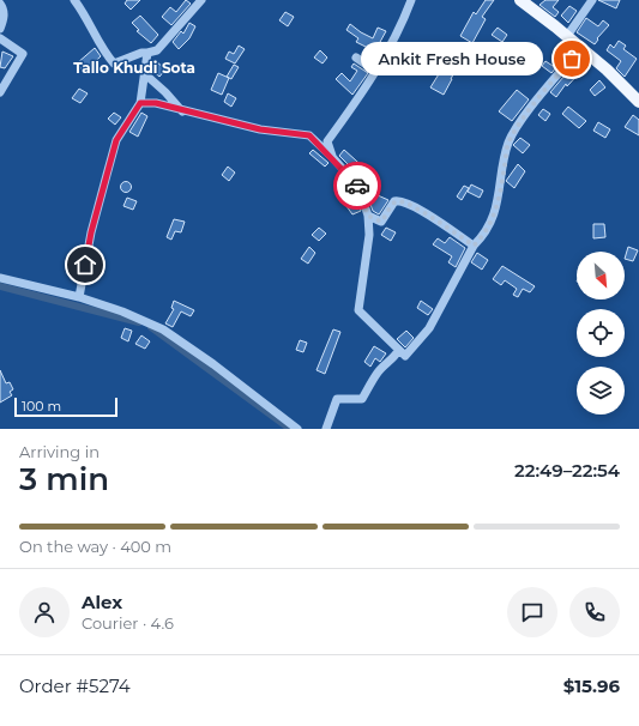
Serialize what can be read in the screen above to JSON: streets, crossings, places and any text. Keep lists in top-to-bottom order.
{
  "districts": ["Tallo Khudi Sota"],
  "places": ["Ankit Fresh House"],
  "scale_bar": "100 m",
  "north": "bottom right",
  "page": {
    "bubble": "Ankit Fresh House",
    "scale": "100 m",
    "heading": ["3 min", "Arriving in", "22:49–22:54"],
    "panel": [
      "Alex",
      "Courier · 4.6",
      "Order #5274",
      "$15.96"
    ],
    "bar": "On the way · 400 m"
  }
}
